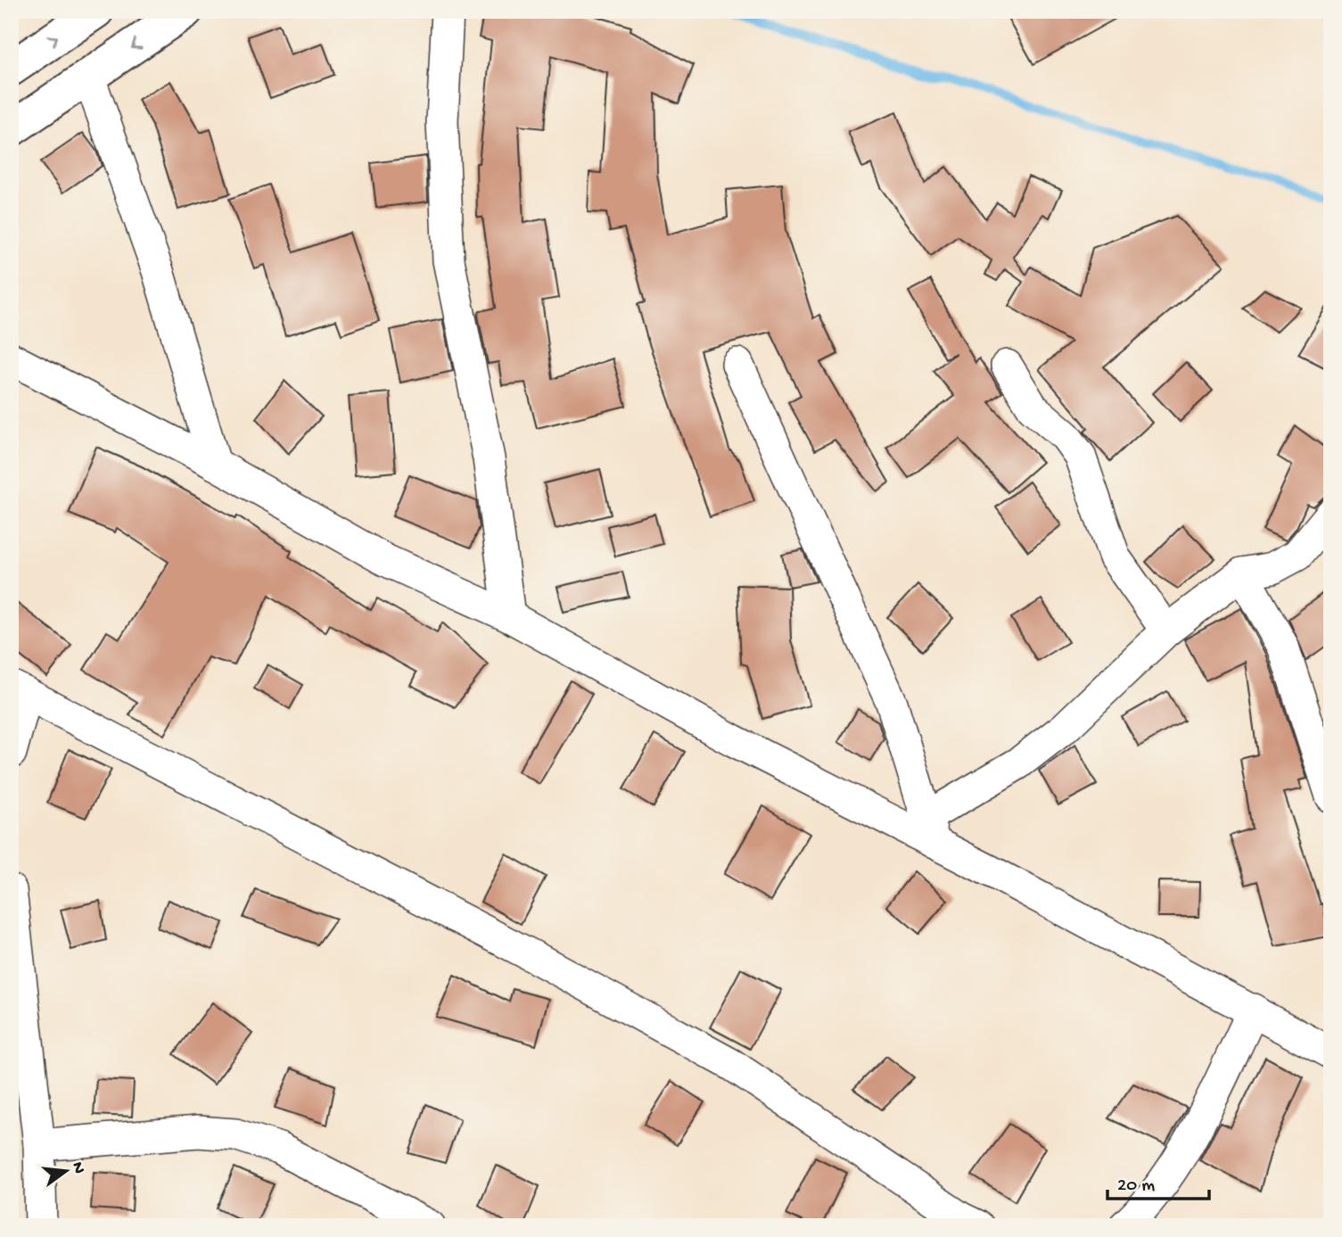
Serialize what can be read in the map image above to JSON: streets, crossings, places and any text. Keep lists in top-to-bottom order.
{
  "scale_bar": "20 m",
  "north": "right"
}
